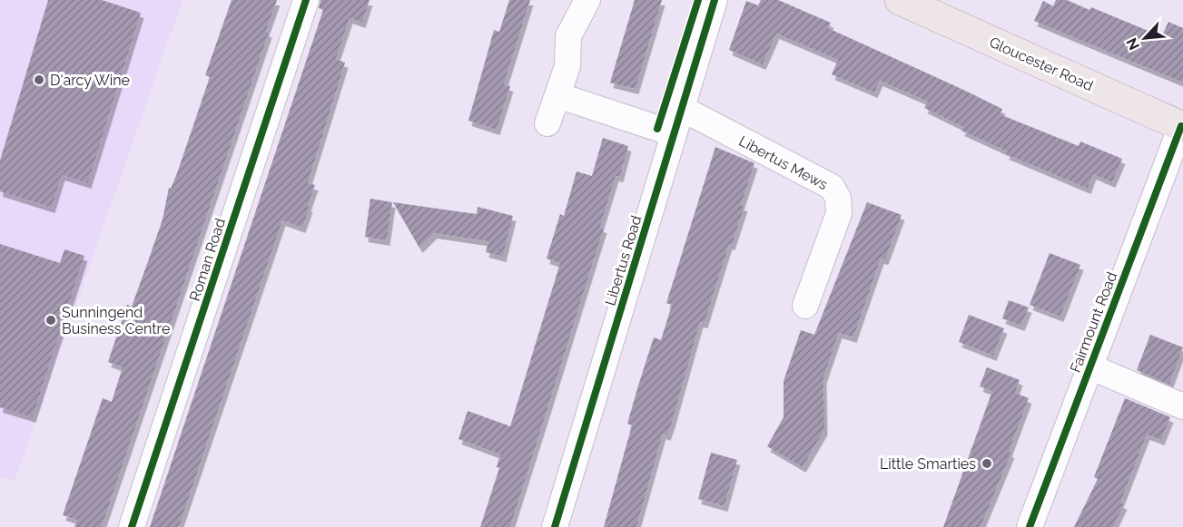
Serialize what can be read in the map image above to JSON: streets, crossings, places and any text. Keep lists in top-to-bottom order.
{
  "streets": {
    "main road": ["Gloucester Road"],
    "street": [
      "Libertus Mews",
      "Roman Road",
      "Libertus Road",
      "Fairmount Road"
    ]
  },
  "crossings": [
    ["Gloucester Road", "Fairmount Road"],
    ["Libertus Mews", "Libertus Road"]
  ],
  "places": ["D'arcy Wine", "Sunningend Business Centre", "Little Smarties"],
  "north": "bottom left"
}
